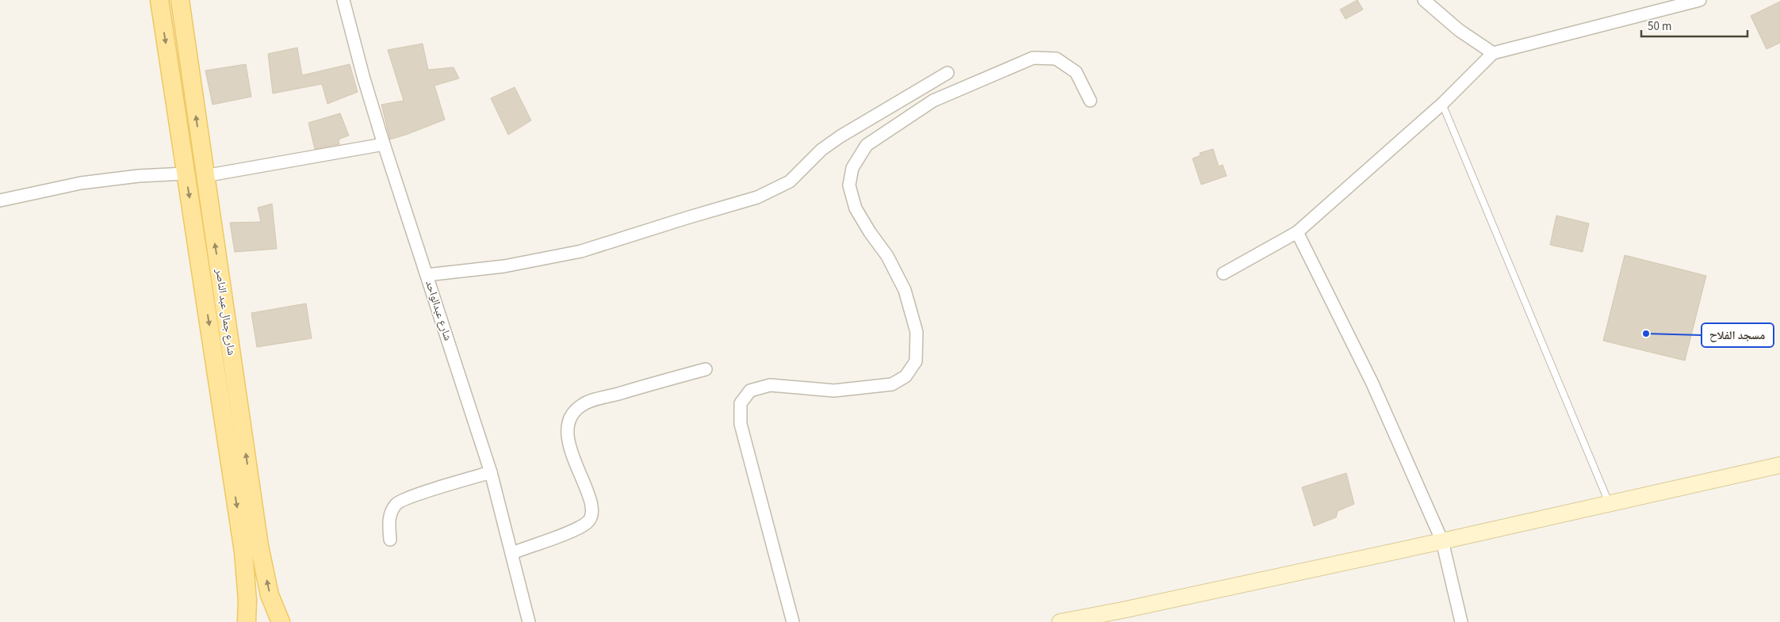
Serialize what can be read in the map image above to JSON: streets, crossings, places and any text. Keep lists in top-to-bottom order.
{
  "streets": {
    "main road": ["شارع جمال عبد الناصر"],
    "street": ["شارع عبدالواحد"]
  },
  "places": ["مسجد الفلاح"],
  "scale_bar": "50 m"
}
